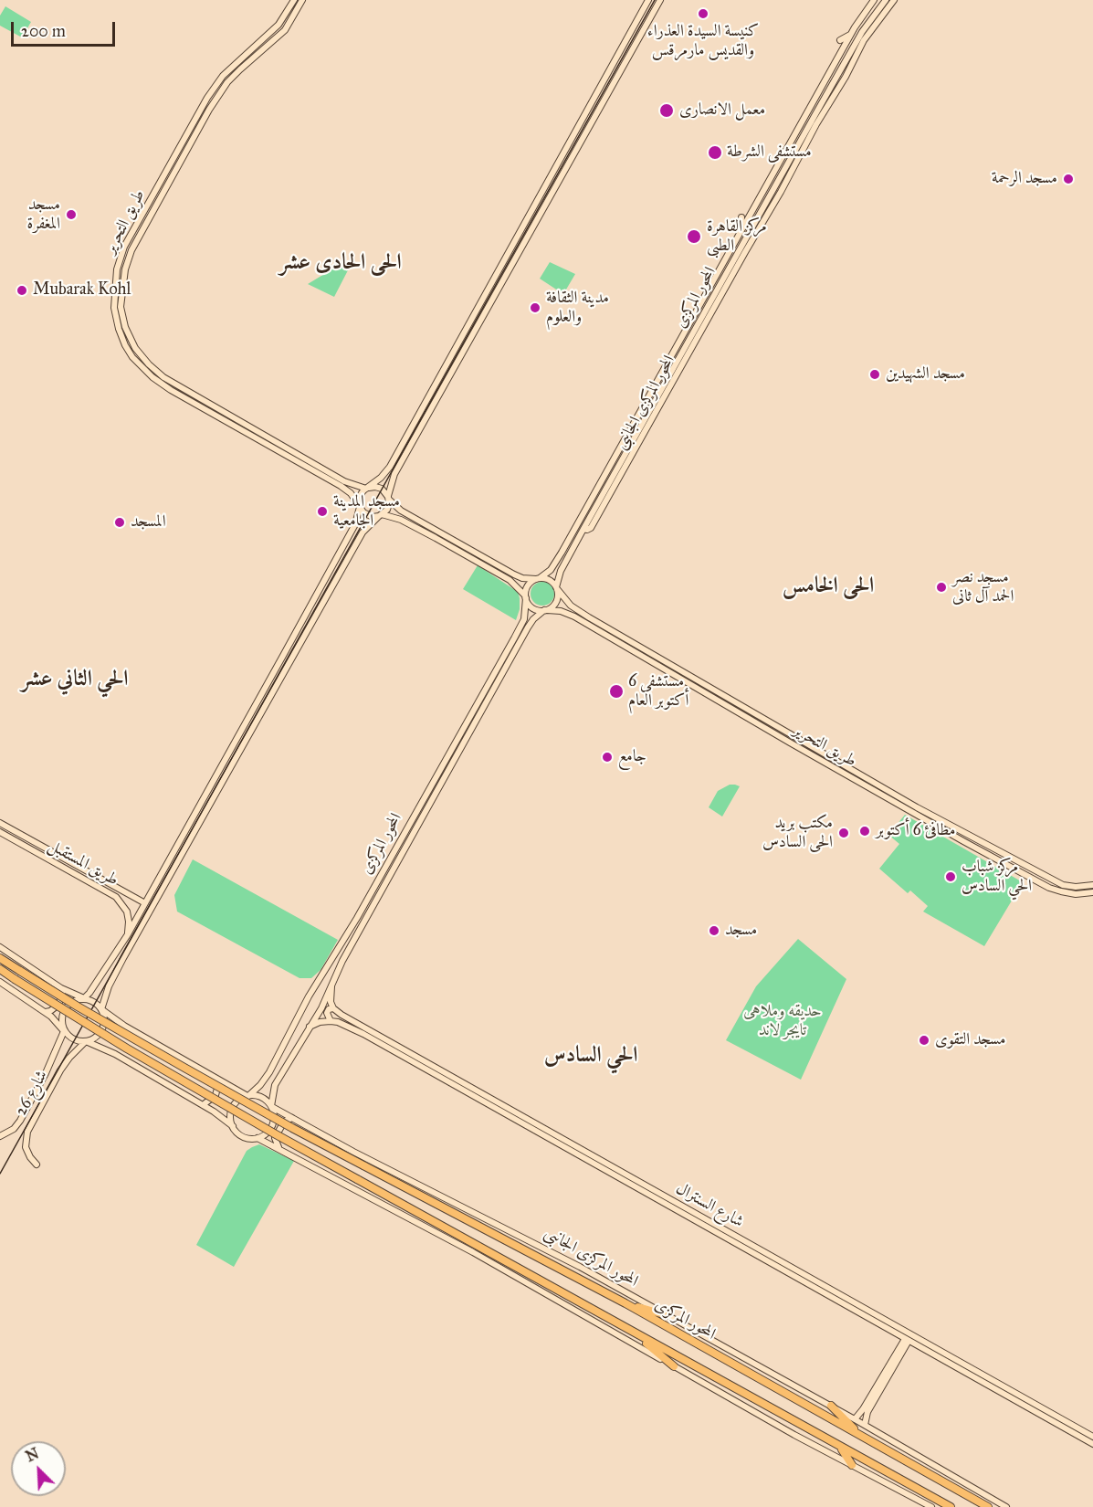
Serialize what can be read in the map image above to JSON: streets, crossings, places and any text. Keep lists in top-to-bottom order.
{
  "streets": {
    "highway": ["المحور المركزى"],
    "main road": [
      "طريق التحرير",
      "المحور المركزى الجانبى",
      "طريق المستقبل",
      "شارع 26",
      "شارع السنترال"
    ]
  },
  "crossings": [
    ["طريق التحرير", "المحور المركزى"],
    ["المحور المركزى", "المحور المركزى الجانبى"]
  ],
  "districts": [
    "الحى الحادى عشر",
    "الحى الخامس",
    "الحي الثاني عشر",
    "الحي السادس"
  ],
  "parks": ["حديقه وملاهى تايجر لاند"],
  "places": [
    "كنيسة السيدة العذراء والقديس مارمرقس",
    "معمل الانصارى",
    "مستشفى الشرطة",
    "مسجد الرحمة",
    "مسجد المغفرة",
    "مركز القاهرة الطبى",
    "Mubarak Kohl",
    "مدينة الثقافة والعلوم",
    "مسجد الشهيدين",
    "مسجد المدينة الجامعية",
    "المسجد",
    "مسجد نصر الحمد آل ثانى",
    "مستشفى 6 أكتوبر العام",
    "جامع",
    "مطافئ 6 أكتوبر",
    "مكتب بريد الحى السادس",
    "مركز شباب الحي السادس",
    "مسجد",
    "مسجد التقوى"
  ],
  "scale_bar": "200 m",
  "north": "top left"
}
